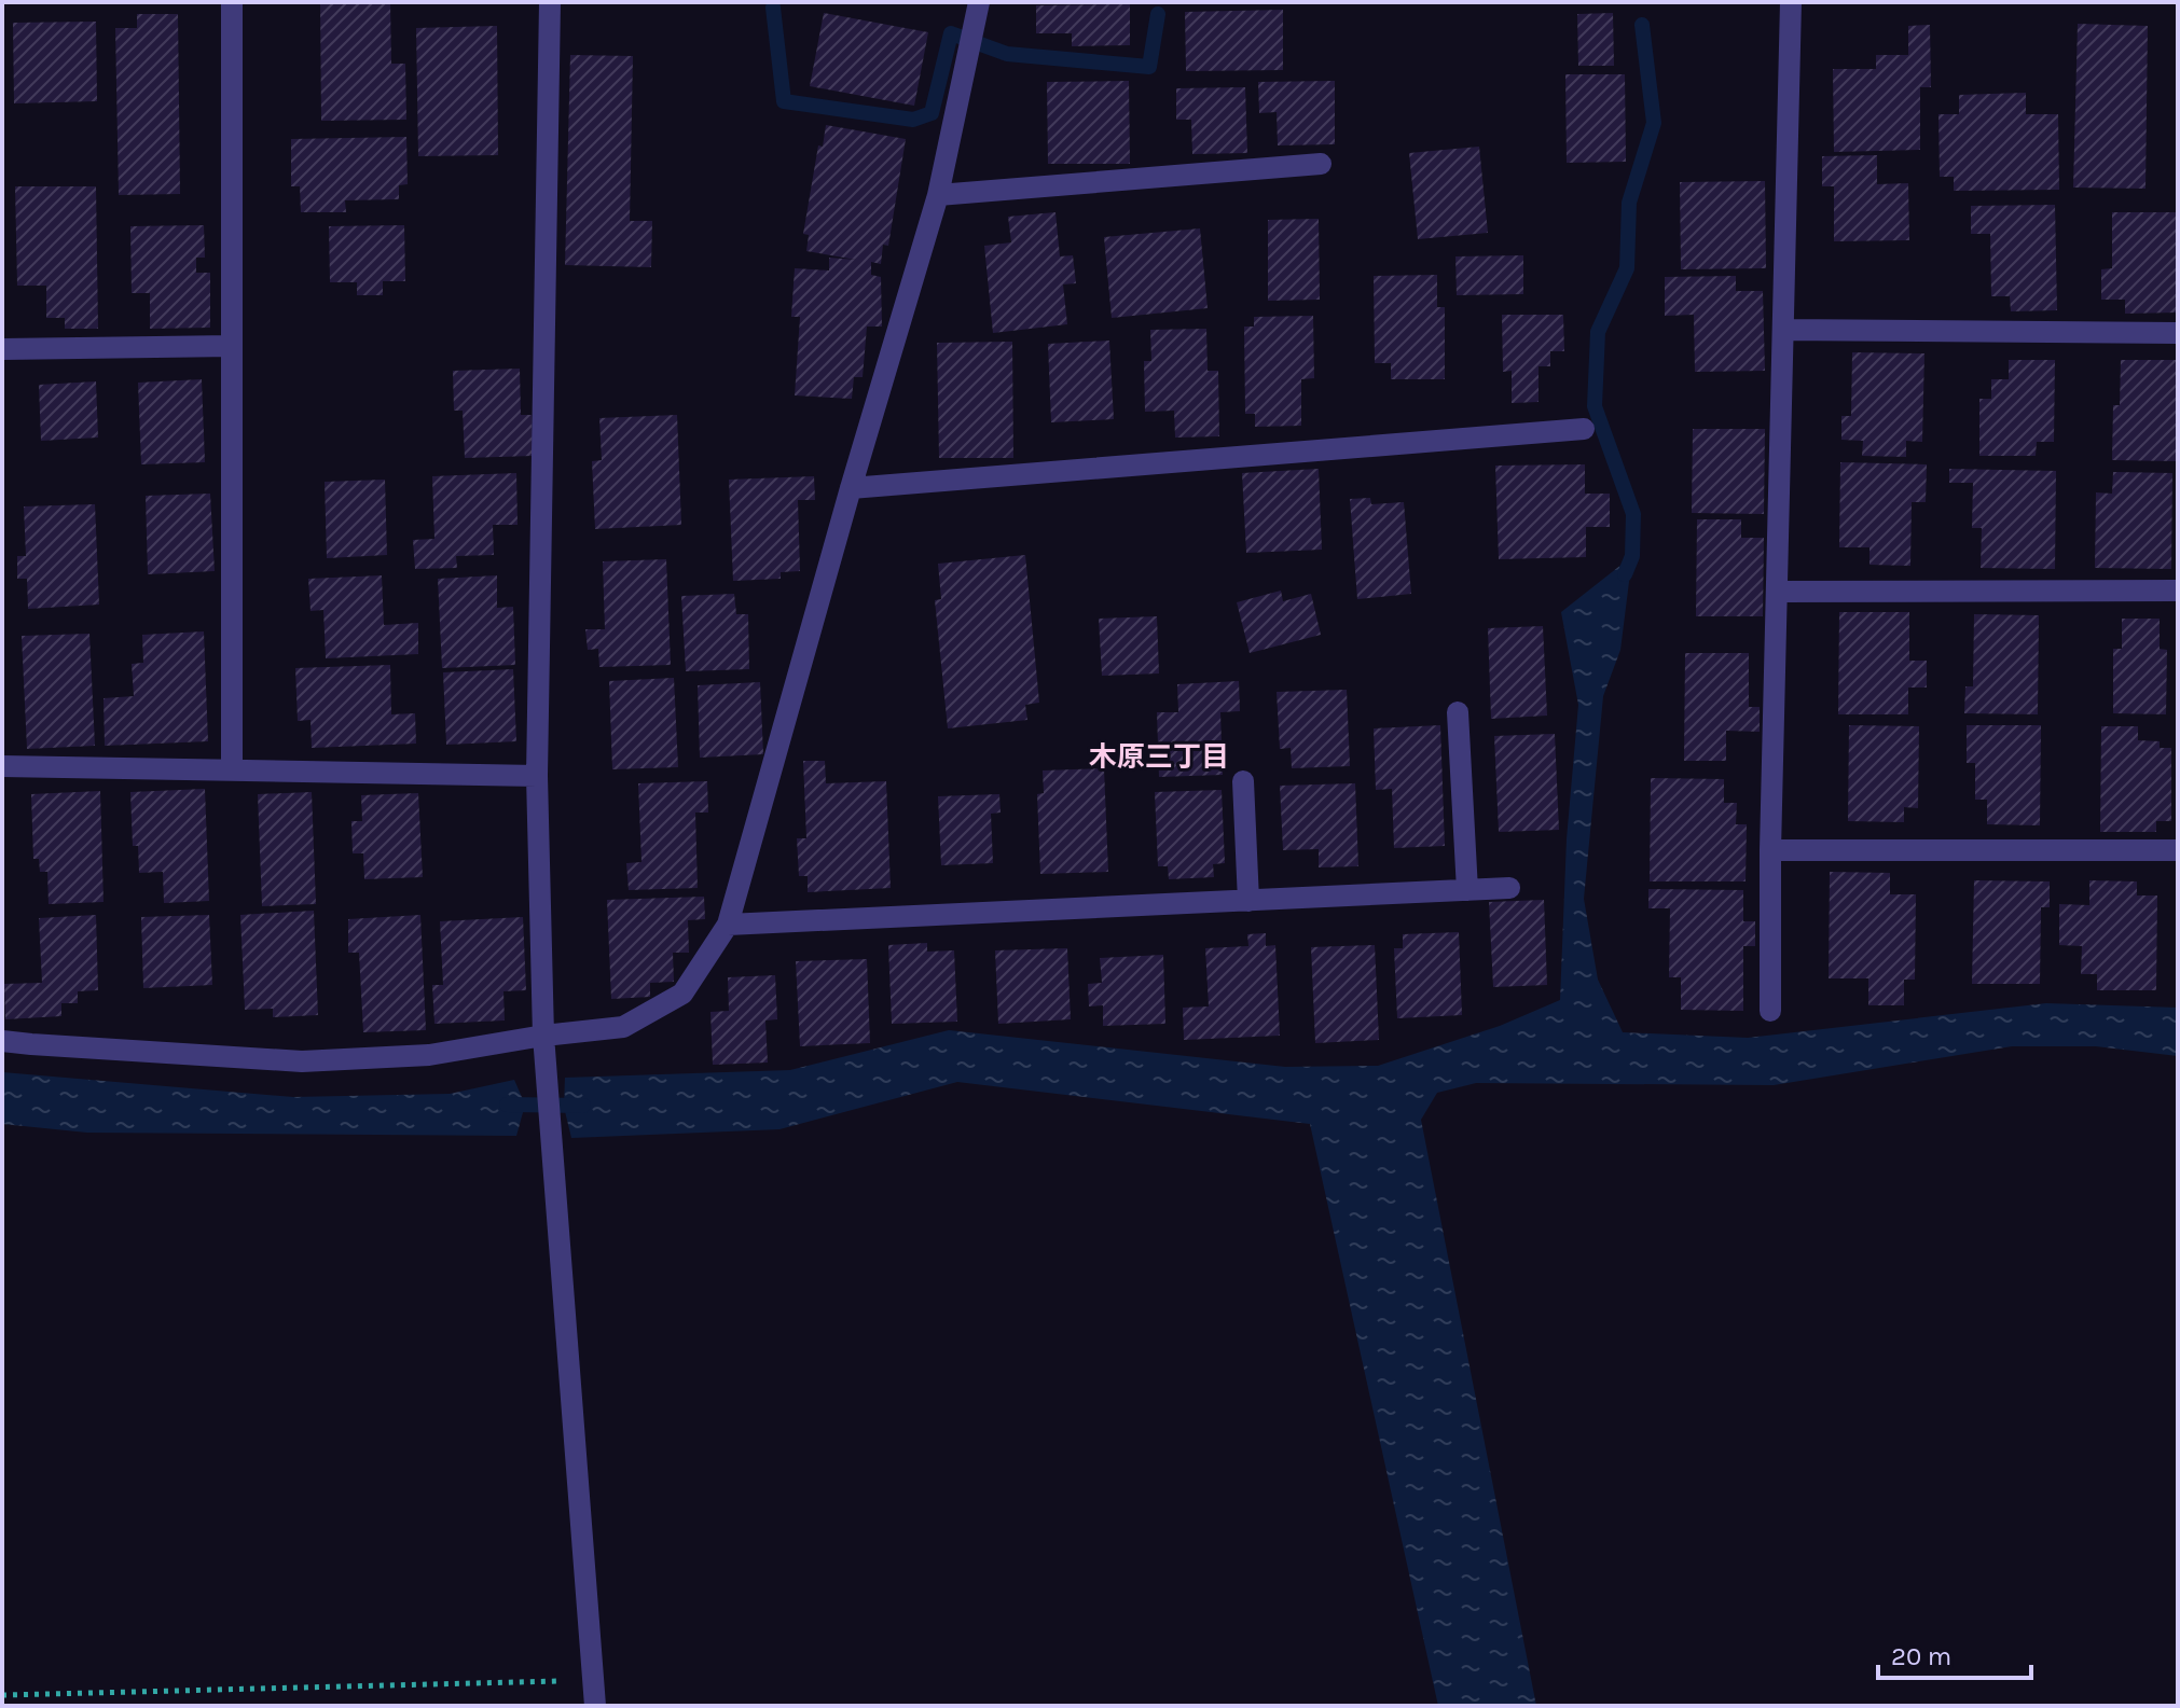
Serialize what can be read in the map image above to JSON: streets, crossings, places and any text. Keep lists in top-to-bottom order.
{
  "districts": ["木原三丁目"],
  "scale_bar": "20 m"
}
